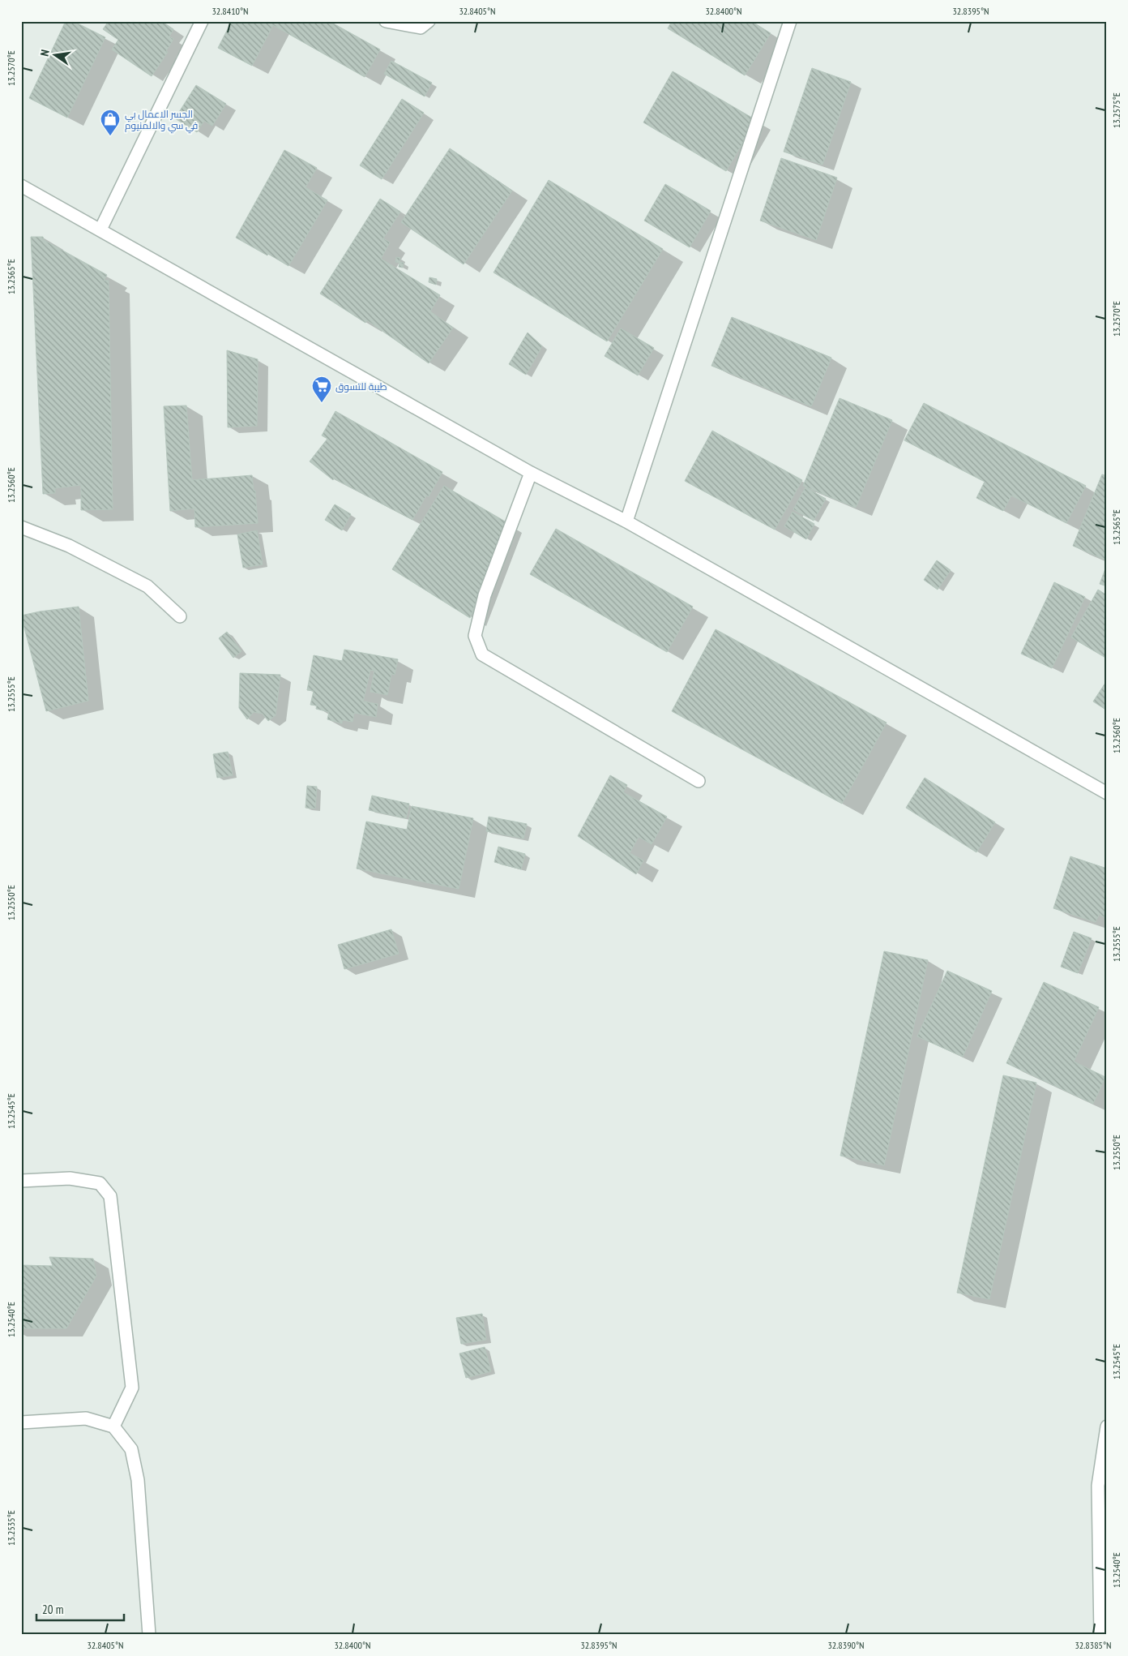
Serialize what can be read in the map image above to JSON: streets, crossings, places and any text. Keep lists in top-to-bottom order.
{
  "places": {
    "shop": ["الجسر الاعمال بي في سي والالمنيوم"],
    "supermarket": ["طيبة للتسوق"]
  },
  "scale_bar": "20 m",
  "north": "left",
  "coordinates": [
    "32.8410°N",
    "32.8405°N",
    "32.8400°N",
    "32.8395°N",
    "13.2570°E",
    "13.2575°E",
    "13.2565°E",
    "13.2560°E",
    "13.2555°E",
    "13.2550°E",
    "13.2545°E",
    "13.2540°E",
    "13.2535°E",
    "32.8390°N",
    "32.8385°N"
  ]
}
